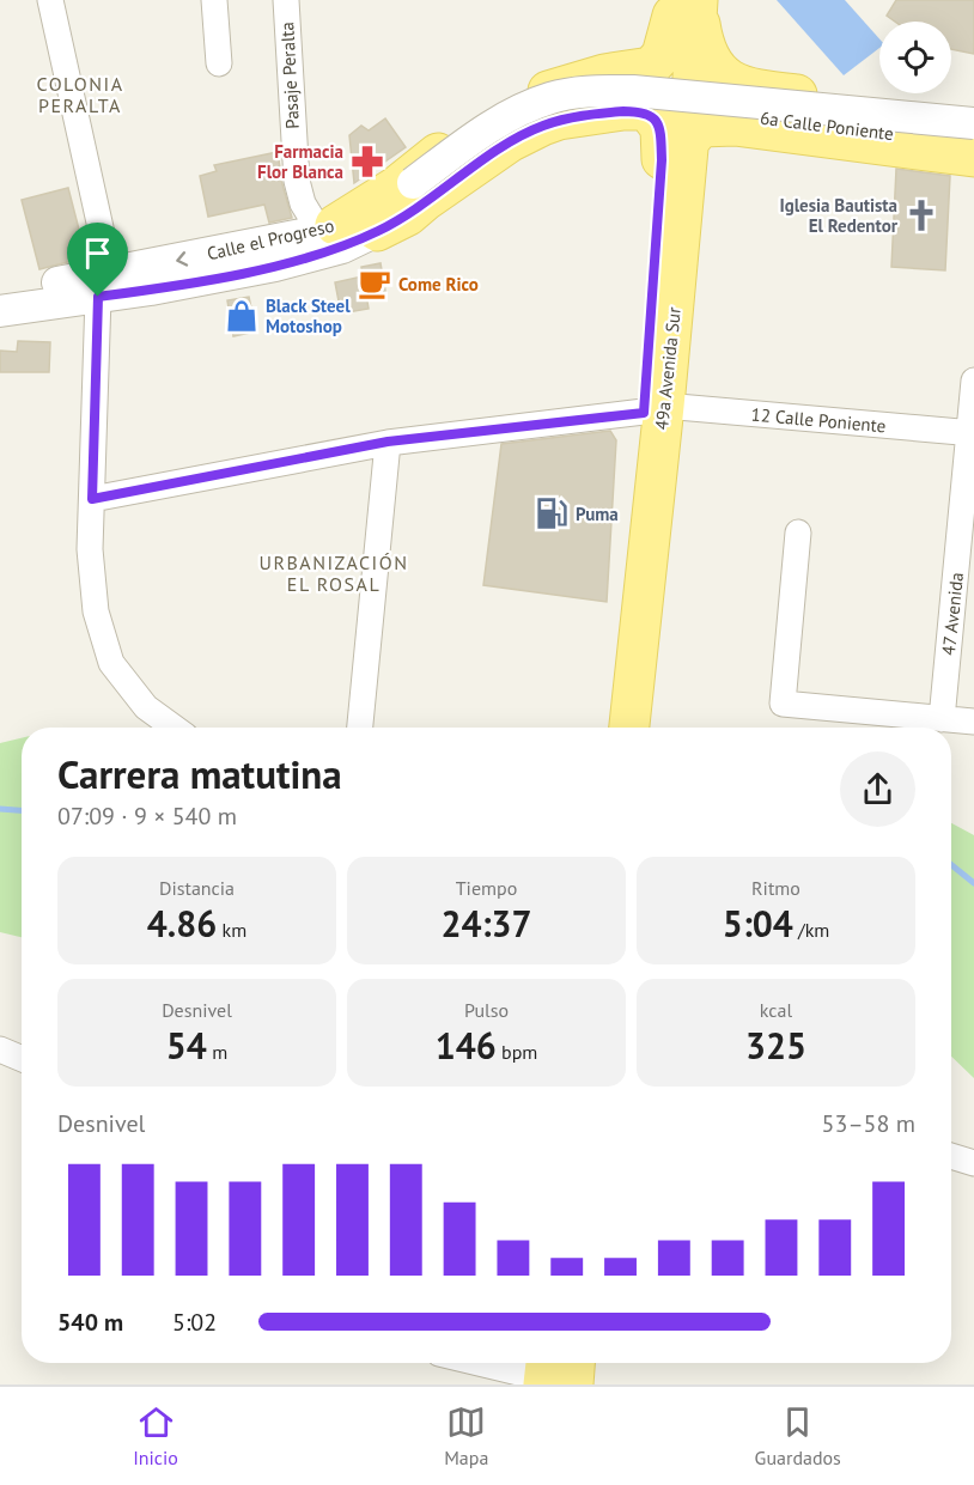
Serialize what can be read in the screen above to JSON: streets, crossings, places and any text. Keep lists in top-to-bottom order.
{
  "streets": {
    "main road": ["49a Avenida Sur"],
    "street": [
      "Pasaje Peralta",
      "6a Calle Poniente",
      "Calle el Progreso",
      "12 Calle Poniente",
      "47 Avenida"
    ]
  },
  "crossings": [
    ["Pasaje Peralta", "Calle el Progreso"],
    ["6a Calle Poniente", "Calle el Progreso"],
    ["6a Calle Poniente", "49a Avenida Sur"],
    ["Calle el Progreso", "49a Avenida Sur"],
    ["49a Avenida Sur", "12 Calle Poniente"],
    ["12 Calle Poniente", "47 Avenida"]
  ],
  "districts": ["COLONIA PERALTA", "URBANIZACIÓN EL ROSAL"],
  "places": {
    "pharmacy": ["Farmacia Flor Blanca"],
    "church": ["Iglesia Bautista El Redentor"],
    "cafe": ["Come Rico"],
    "shop": ["Black Steel Motoshop"],
    "fuel station": ["Puma"]
  },
  "page": {
    "heading": ["Carrera matutina", "07:09 · 9 × 540 m"],
    "stats": [
      ["Distancia", "4.86 km"],
      ["Tiempo", "24:37"],
      ["Ritmo", "5:04 /km"],
      ["Desnivel", "54 m"],
      ["Pulso", "146 bpm"],
      ["kcal", "325"]
    ],
    "chart": ["Desnivel", "53–58 m"],
    "list": [
      {
        "name": "540 m",
        "note": "5:02"
      }
    ],
    "tabs": ["Inicio", "Mapa", "Guardados"]
  }
}
